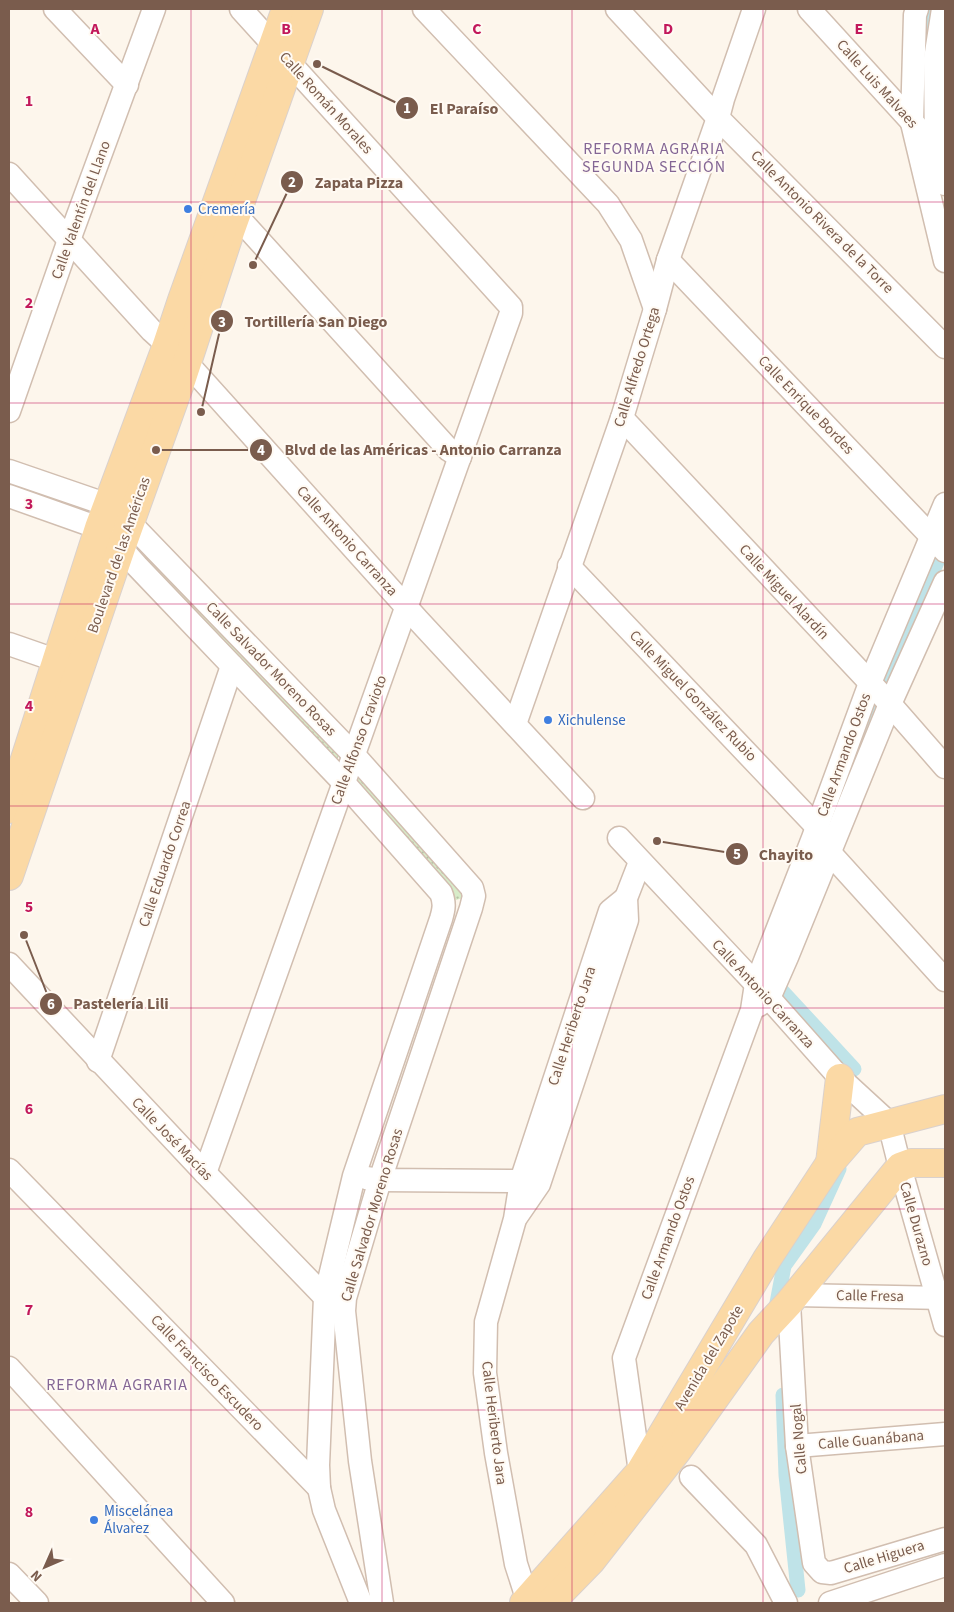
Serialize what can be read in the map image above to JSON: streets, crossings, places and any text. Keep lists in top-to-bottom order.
{
  "streets": {
    "main road": ["Boulevard de las Américas", "Avenida del Zapote"],
    "street": [
      "Calle Luis Malvaes",
      "Calle Román Morales",
      "Calle Valentín del Llano",
      "Calle Antonio Rivera de la Torre",
      "Calle Alfredo Ortega",
      "Calle Enrique Bordes",
      "Calle Antonio Carranza",
      "Calle Miguel Alardín",
      "Calle Salvador Moreno Rosas",
      "Calle Miguel González Rubio",
      "Calle Alfonso Cravioto",
      "Calle Armando Ostos",
      "Calle Eduardo Correa",
      "Calle Heriberto Jara",
      "Calle José Macías",
      "Calle Durazno",
      "Calle Fresa",
      "Calle Francisco Escudero",
      "Calle Nogal",
      "Calle Guanábana",
      "Calle Higuera"
    ]
  },
  "crossings": [
    ["Calle Román Morales", "Boulevard de las Américas"],
    ["Calle Román Morales", "Calle Alfonso Cravioto"],
    ["Calle Valentín del Llano", "Calle Antonio Carranza"],
    ["Calle Antonio Rivera de la Torre", "Calle Alfredo Ortega"],
    ["Calle Alfredo Ortega", "Calle Enrique Bordes"],
    ["Calle Alfredo Ortega", "Calle Antonio Carranza"],
    ["Calle Alfredo Ortega", "Calle Miguel Alardín"],
    ["Calle Alfredo Ortega", "Calle Miguel González Rubio"],
    ["Calle Enrique Bordes", "Calle Armando Ostos"],
    ["Calle Antonio Carranza", "Boulevard de las Américas"],
    ["Calle Antonio Carranza", "Calle Alfonso Cravioto"],
    ["Calle Antonio Carranza", "Calle Armando Ostos"],
    ["Calle Antonio Carranza", "Calle Heriberto Jara"],
    ["Calle Antonio Carranza", "Calle Durazno"],
    ["Calle Antonio Carranza", "Avenida del Zapote"],
    ["Boulevard de las Américas", "Calle Salvador Moreno Rosas"],
    ["Calle Miguel Alardín", "Calle Armando Ostos"],
    ["Calle Salvador Moreno Rosas", "Calle Alfonso Cravioto"],
    ["Calle Salvador Moreno Rosas", "Calle Eduardo Correa"],
    ["Calle Salvador Moreno Rosas", "Calle José Macías"],
    ["Calle Salvador Moreno Rosas", "Calle Francisco Escudero"],
    ["Calle Miguel González Rubio", "Calle Armando Ostos"],
    ["Calle Alfonso Cravioto", "Calle José Macías"],
    ["Calle Armando Ostos", "Avenida del Zapote"],
    ["Calle Eduardo Correa", "Calle José Macías"],
    ["Calle Heriberto Jara", "Avenida del Zapote"],
    ["Calle Durazno", "Calle Fresa"],
    ["Calle Durazno", "Avenida del Zapote"],
    ["Calle Fresa", "Avenida del Zapote"],
    ["Calle Fresa", "Calle Nogal"],
    ["Avenida del Zapote", "Calle Nogal"],
    ["Calle Nogal", "Calle Guanábana"],
    ["Calle Nogal", "Calle Higuera"]
  ],
  "districts": ["REFORMA AGRARIA SEGUNDA SECCIÓN", "REFORMA AGRARIA"],
  "places": [
    "El Paraíso",
    "Cremería",
    "Zapata Pizza",
    "Tortillería San Diego",
    "Blvd de las Américas - Antonio Carranza",
    "Xichulense",
    "Chayito",
    "Pastelería Lili",
    "Miscelánea Álvarez"
  ],
  "north": "bottom left",
  "grid": {
    "columns": [
      "A",
      "B",
      "C",
      "D",
      "E"
    ],
    "rows": [
      "1",
      "2",
      "3",
      "4",
      "5",
      "6",
      "7",
      "8"
    ]
  }
}
